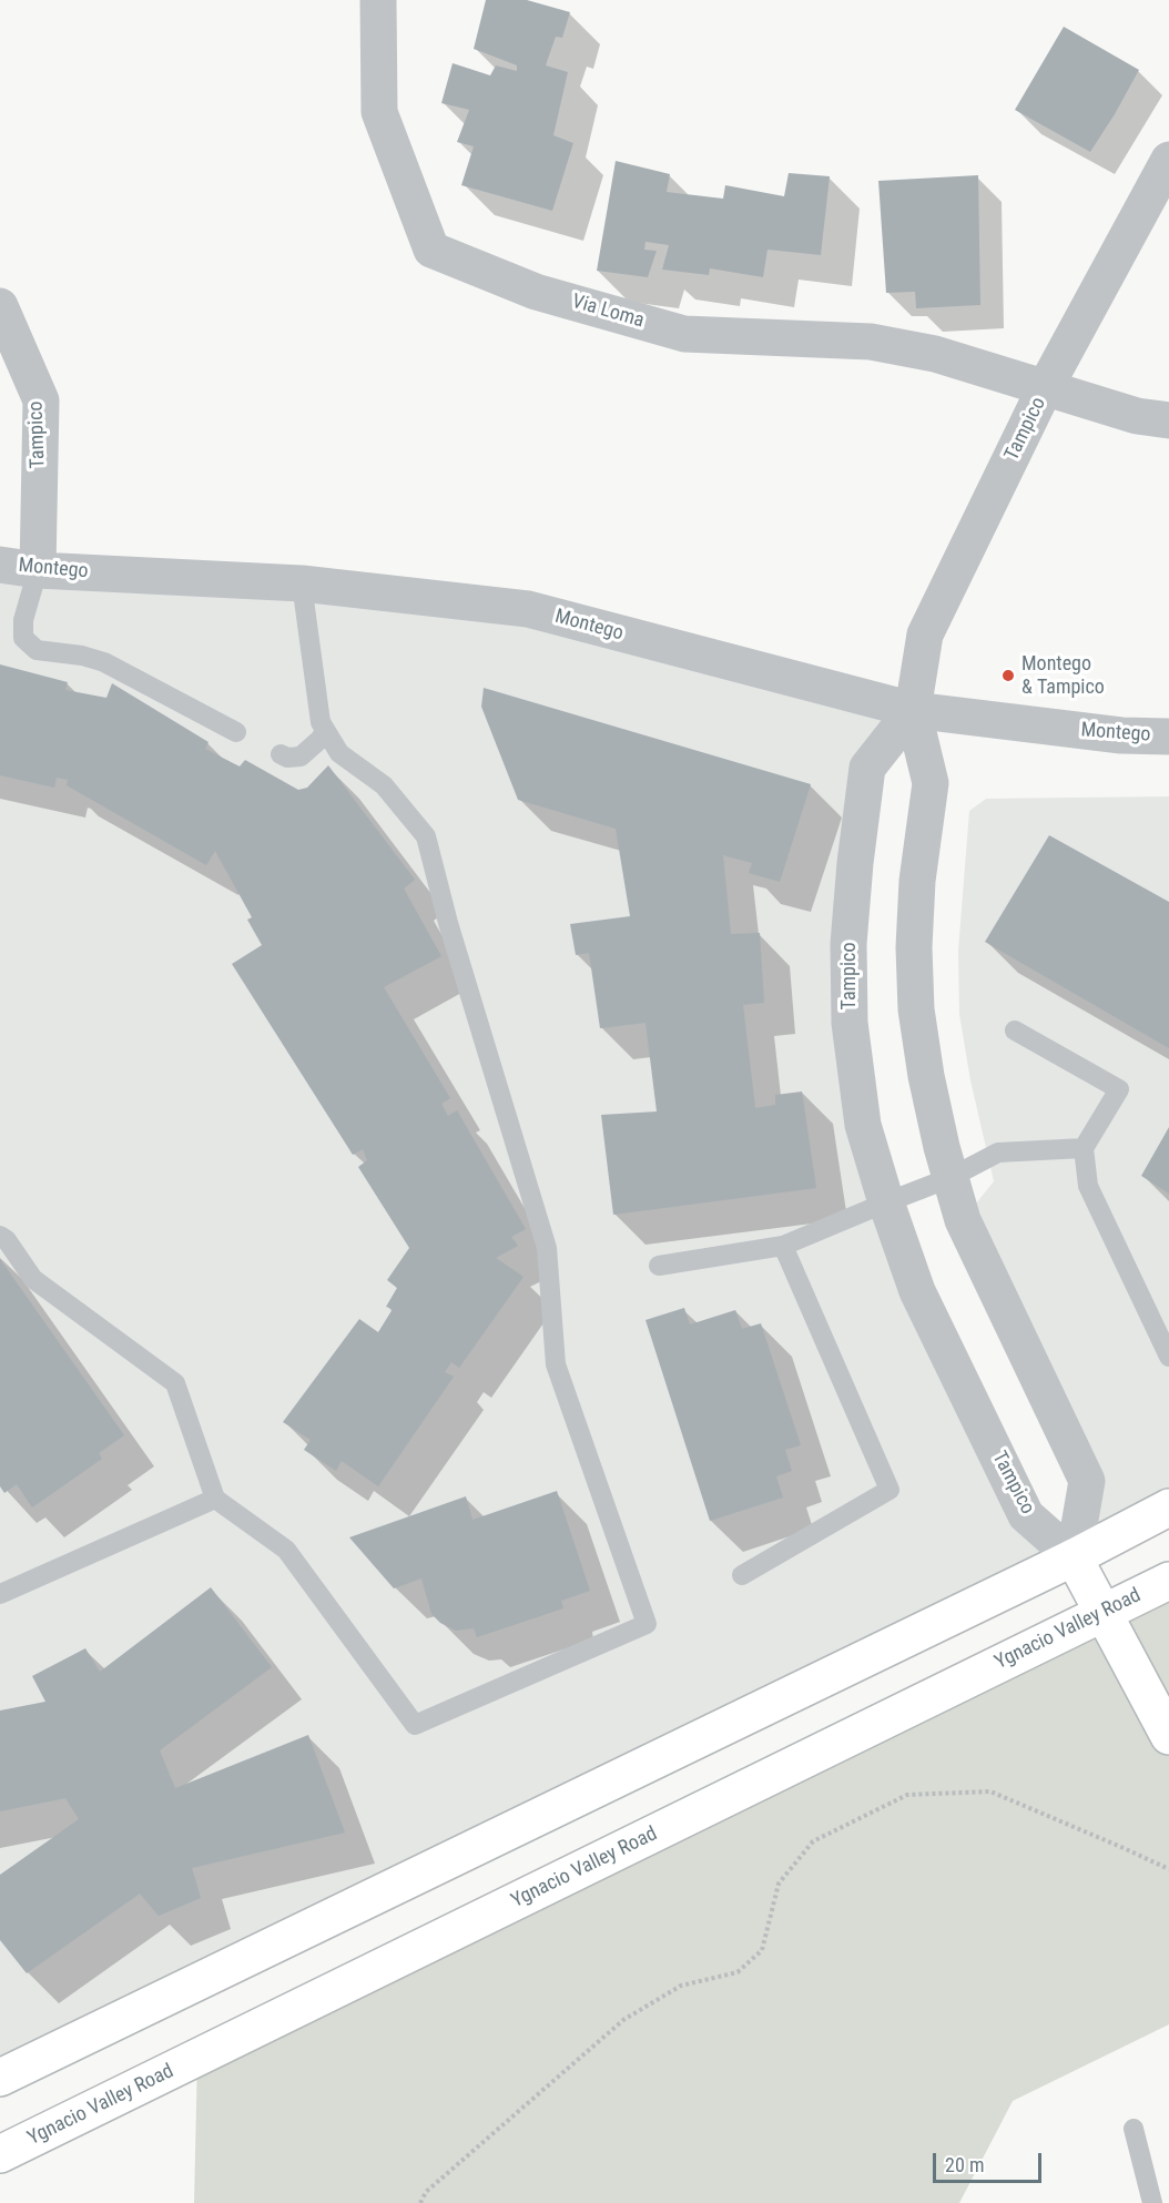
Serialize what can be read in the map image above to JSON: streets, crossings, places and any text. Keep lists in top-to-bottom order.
{
  "streets": {
    "main road": ["Ygnacio Valley Road"],
    "street": ["Via Loma", "Tampico", "Montego"]
  },
  "crossings": [
    ["Via Loma", "Tampico"],
    ["Tampico", "Montego"]
  ],
  "places": ["Montego & Tampico"],
  "scale_bar": "20 m"
}
